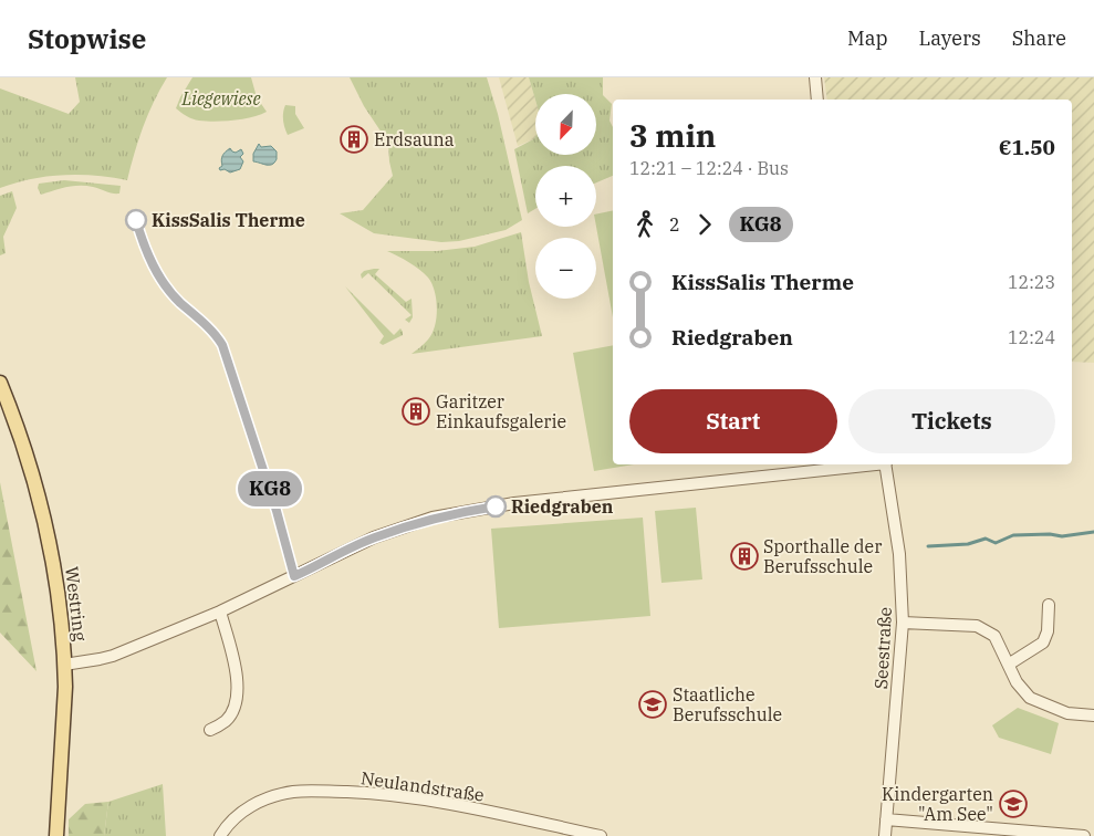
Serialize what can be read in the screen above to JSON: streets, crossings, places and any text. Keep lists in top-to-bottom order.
{
  "streets": {
    "main road": ["Westring"],
    "street": ["Seestraße", "Neulandstraße"]
  },
  "parks": ["Liegewiese"],
  "places": {
    "building": ["Erdsauna", "Garitzer Einkaufsgalerie", "Sporthalle der Berufsschule"],
    "other": ["KissSalis Therme", "Riedgraben"],
    "school or university": ["Staatliche Berufsschule", "Kindergarten \"Am See\""]
  },
  "lines": ["bus line KG8"],
  "north": "bottom left",
  "page": {
    "header": "Stopwise",
    "nav": ["Map", "Layers", "Share"],
    "on_map": "KG8",
    "map_buttons": ["+", "−"],
    "heading": ["3 min", "12:21 – 12:24 · Bus", "€1.50"],
    "legs": ["2", "KG8"],
    "list": [
      {
        "name": "KissSalis Therme",
        "value": "12:23"
      },
      {
        "name": "Riedgraben",
        "value": "12:24"
      }
    ],
    "buttons": ["Start", "Tickets"]
  }
}
